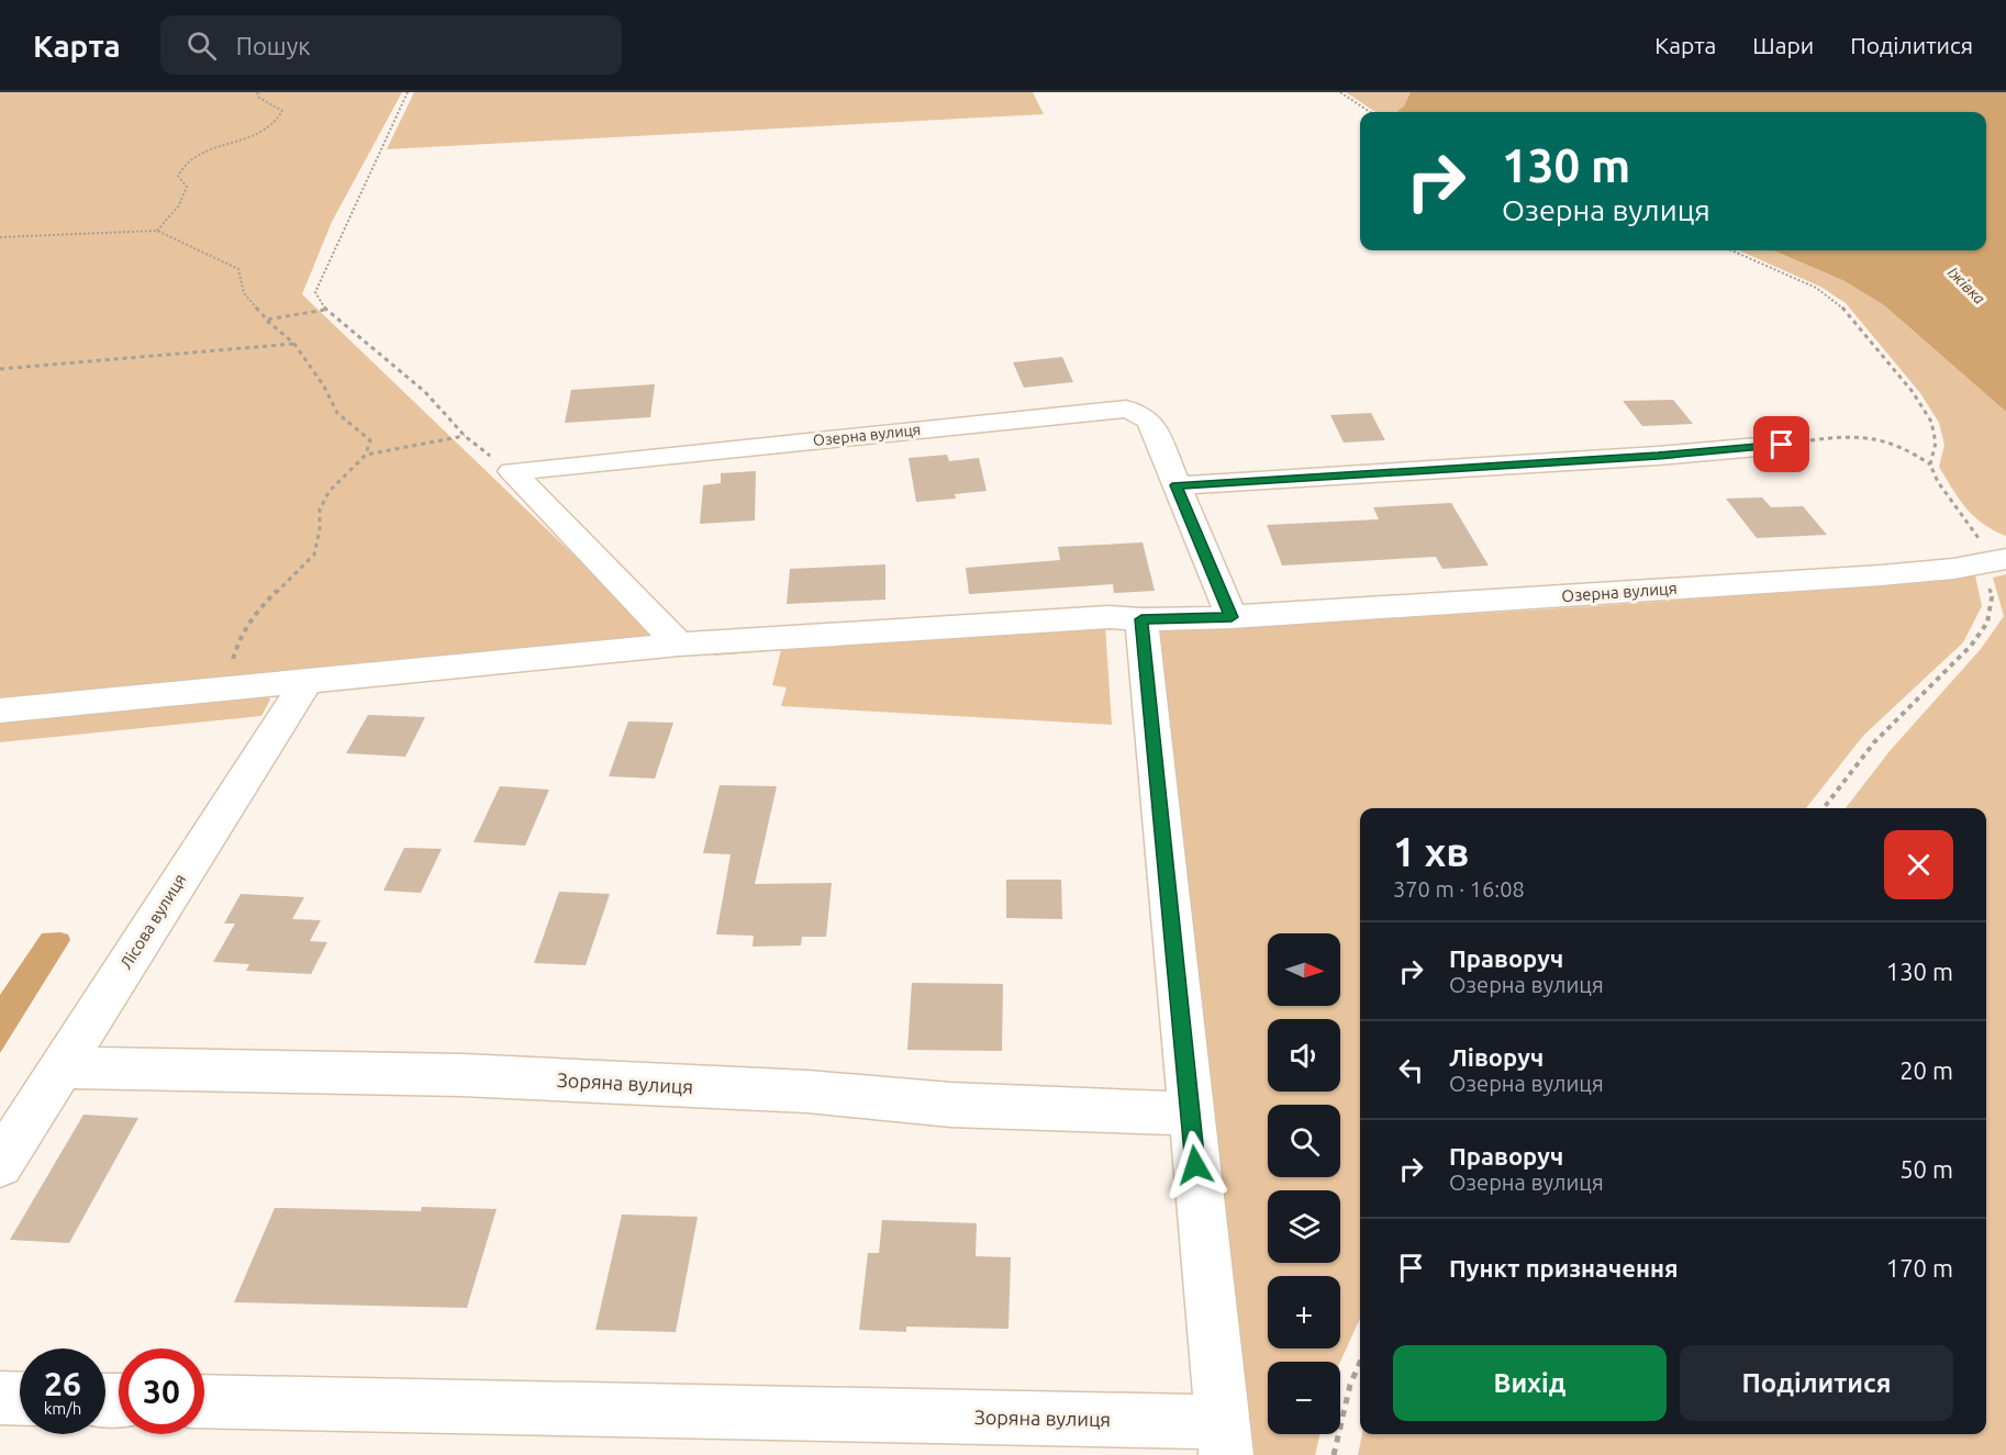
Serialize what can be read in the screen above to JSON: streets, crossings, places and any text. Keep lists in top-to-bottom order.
{
  "streets": {
    "street": ["Озерна вулиця", "Лісова вулиця", "Зоряна вулиця"]
  },
  "crossings": [
    ["Озерна вулиця", "Лісова вулиця"],
    ["Лісова вулиця", "Зоряна вулиця"]
  ],
  "water": ["Іжівка"],
  "north": "right",
  "page": {
    "header": "Карта",
    "search": "Пошук",
    "nav": ["Карта", "Шари", "Поділитися"],
    "turn": ["130 m", "Озерна вулиця"],
    "heading": ["1 хв", "370 m · 16:08"],
    "list": [
      {
        "name": "Праворуч",
        "note": "Озерна вулиця",
        "value": "130 m"
      },
      {
        "name": "Ліворуч",
        "note": "Озерна вулиця",
        "value": "20 m"
      },
      {
        "name": "Праворуч",
        "note": "Озерна вулиця",
        "value": "50 m"
      },
      {
        "name": "Пункт призначення",
        "value": "170 m"
      }
    ],
    "map_buttons": ["+", "−"],
    "buttons": ["Вихід", "Поділитися"],
    "speed": "26 km/h",
    "limit": "30"
  }
}
